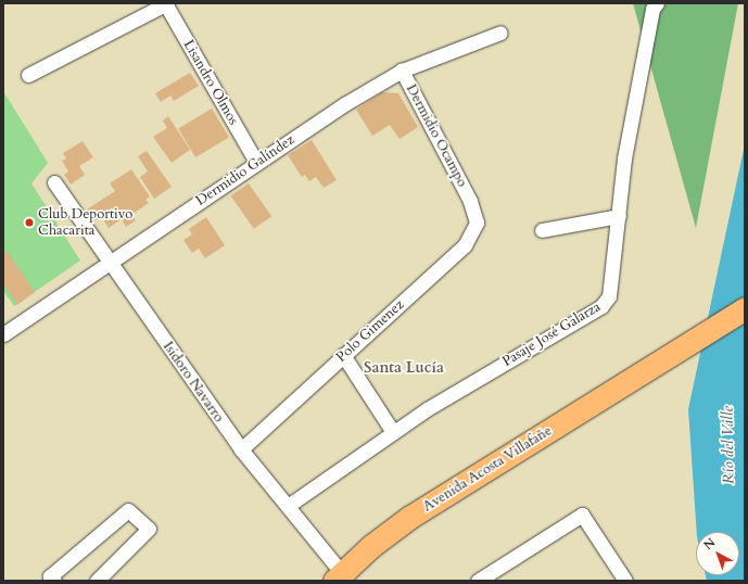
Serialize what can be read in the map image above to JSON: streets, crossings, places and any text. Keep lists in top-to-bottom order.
{
  "streets": {
    "main road": ["Avenida Acosta Villafañe"],
    "street": [
      "Lisandro Olmos",
      "Dermidio Ocampo",
      "Dermidio Galíndez",
      "Polo Gimenez",
      "Pasaje José Galarza",
      "Isidoro Navarro"
    ]
  },
  "crossings": [
    ["Lisandro Olmos", "Dermidio Galíndez"],
    ["Dermidio Ocampo", "Dermidio Galíndez"],
    ["Dermidio Ocampo", "Polo Gimenez"],
    ["Dermidio Galíndez", "Isidoro Navarro"],
    ["Polo Gimenez", "Isidoro Navarro"],
    ["Pasaje José Galarza", "Isidoro Navarro"],
    ["Isidoro Navarro", "Avenida Acosta Villafañe"]
  ],
  "districts": ["Santa Lucía"],
  "water": ["Río del Valle"],
  "places": ["Club Deportivo Chacarita"],
  "north": "top left"
}
